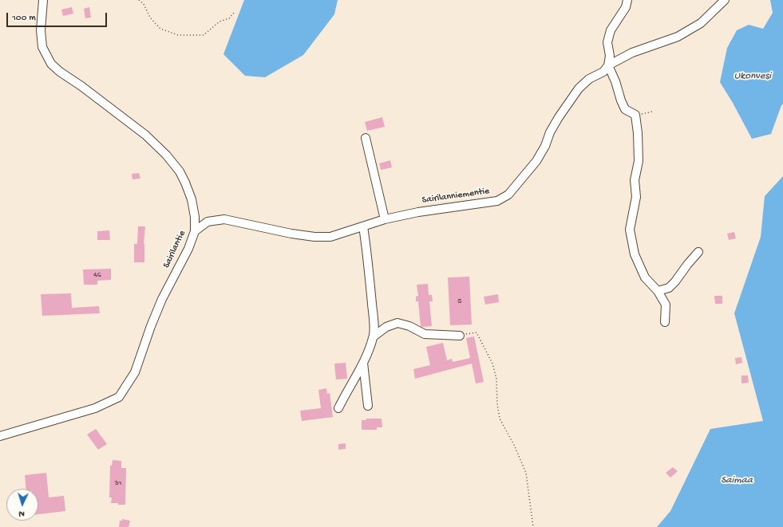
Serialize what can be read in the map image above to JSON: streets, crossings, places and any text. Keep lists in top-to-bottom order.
{
  "streets": {
    "street": ["Sairilanniementie", "Sairilantie"]
  },
  "crossings": [
    ["Sairilanniementie", "Sairilantie"]
  ],
  "water": ["Ukonvesi", "Saimaa"],
  "house_numbers": ["46", "5", "31"],
  "scale_bar": "100 m",
  "north": "bottom"
}
